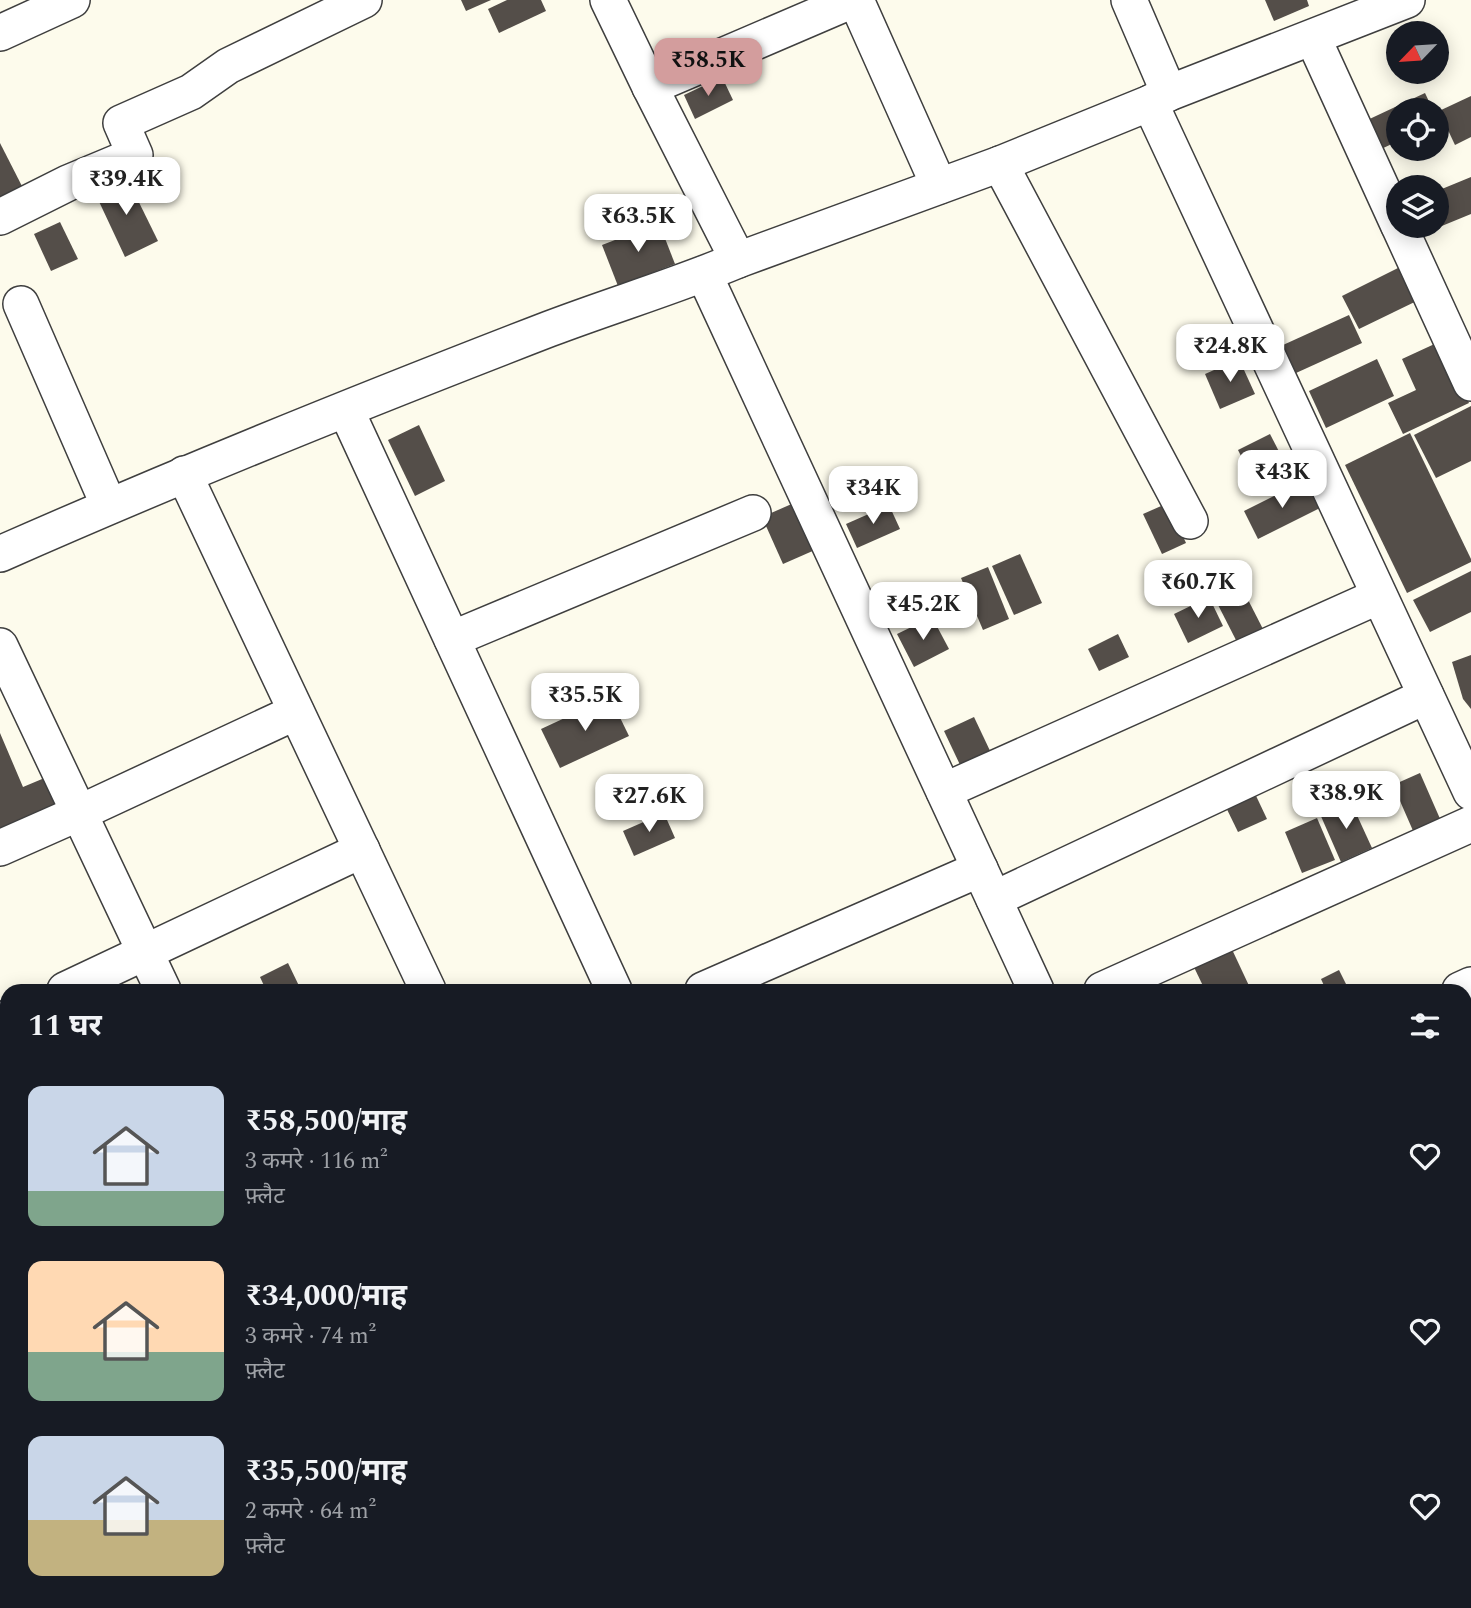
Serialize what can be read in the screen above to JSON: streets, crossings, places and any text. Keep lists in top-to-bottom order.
{
  "north": "bottom left",
  "page": {
    "price": [
      "₹58.5K",
      "₹39.4K",
      "₹63.5K",
      "₹24.8K",
      "₹43K",
      "₹34K",
      "₹60.7K",
      "₹45.2K",
      "₹35.5K",
      "₹38.9K",
      "₹27.6K"
    ],
    "heading": "11 घर",
    "list": [
      {
        "name": "₹58,500/माह",
        "note": "3 कमरे · 116 m² · फ़्लैट"
      },
      {
        "name": "₹34,000/माह",
        "note": "3 कमरे · 74 m² · फ़्लैट"
      },
      {
        "name": "₹35,500/माह",
        "note": "2 कमरे · 64 m² · फ़्लैट"
      }
    ]
  }
}
